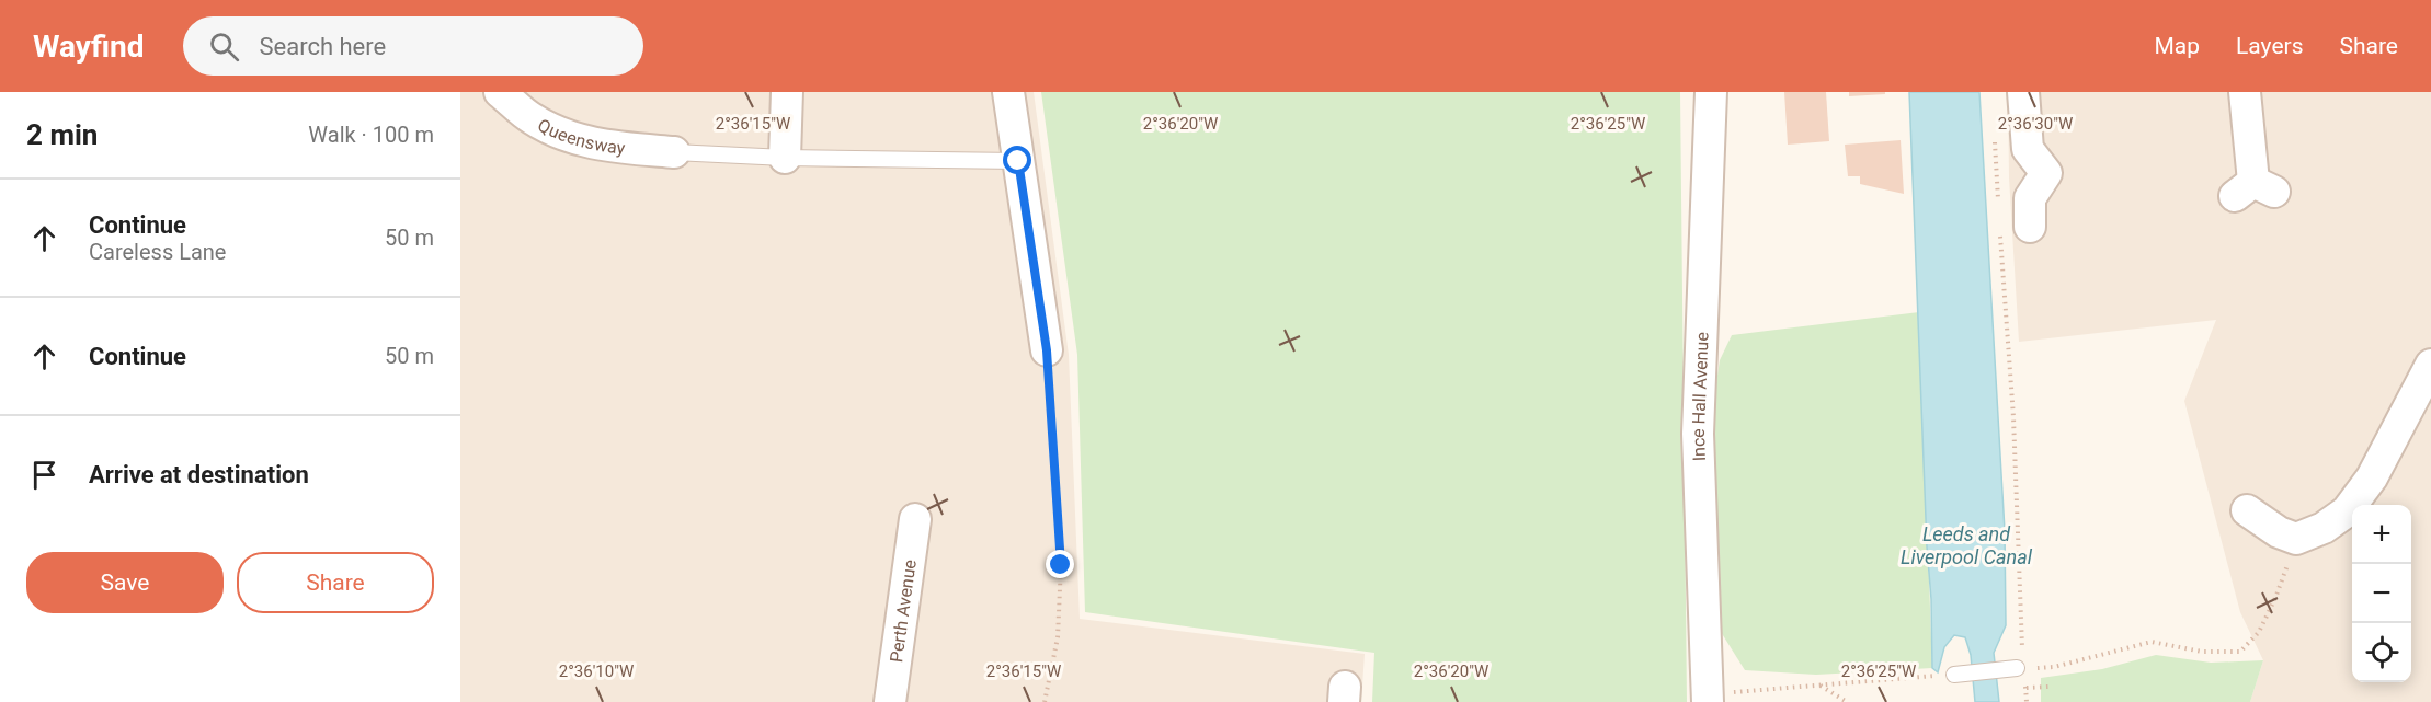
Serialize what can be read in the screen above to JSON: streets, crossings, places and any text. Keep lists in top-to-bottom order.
{
  "streets": {
    "street": ["Queensway", "Ince Hall Avenue", "Perth Avenue"]
  },
  "water": ["Leeds and Liverpool Canal"],
  "page": {
    "header": "Wayfind",
    "search": "Search here",
    "nav": ["Map", "Layers", "Share"],
    "heading": ["2 min", "Walk · 100 m"],
    "list": [
      ["Continue", "Careless Lane", "50 m"],
      ["Continue", "50 m"],
      "Arrive at destination"
    ],
    "map_buttons": ["+", "−"],
    "buttons": ["Save", "Share"]
  },
  "coordinates": [
    "2°36'15\"W",
    "2°36'20\"W",
    "2°36'25\"W",
    "2°36'30\"W",
    "2°36'10\"W"
  ]
}
